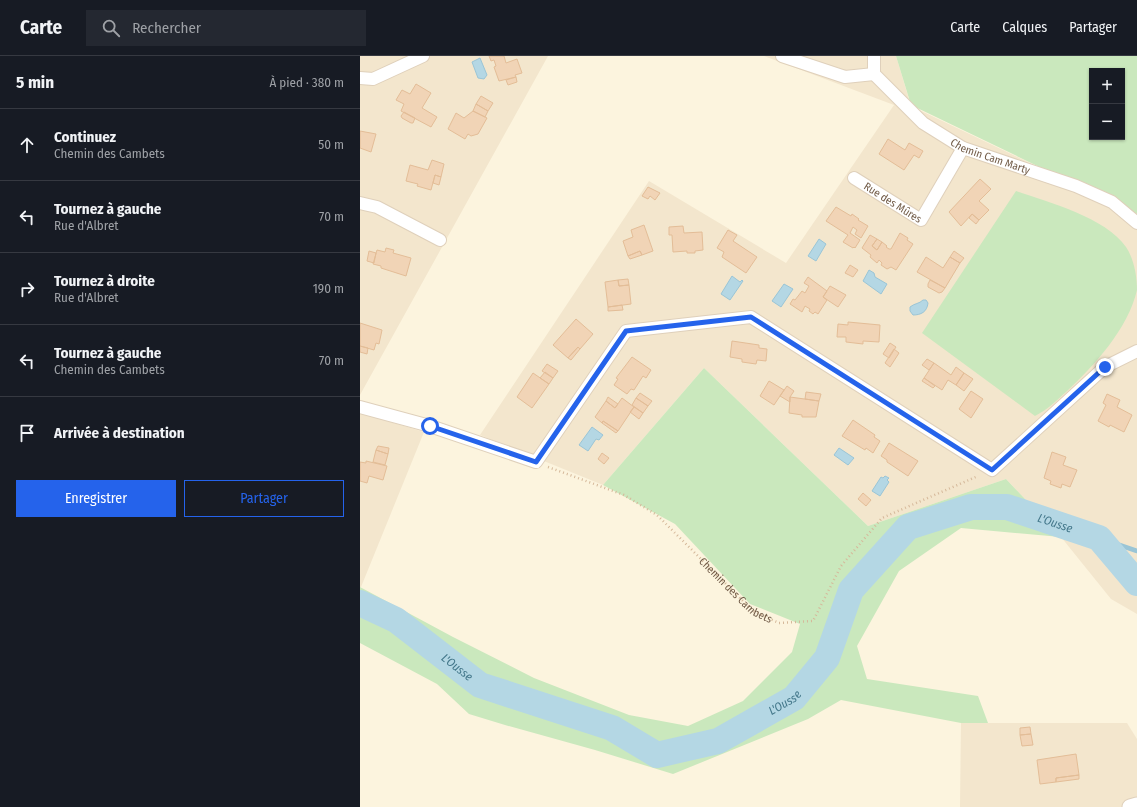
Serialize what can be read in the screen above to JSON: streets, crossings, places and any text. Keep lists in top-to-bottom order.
{
  "streets": {
    "street": ["Chemin Cam Marty", "Rue des Mûres"],
    "path": ["Chemin des Cambets"]
  },
  "crossings": [
    ["Chemin Cam Marty", "Rue des Mûres"]
  ],
  "water": ["L'Ousse"],
  "page": {
    "header": "Carte",
    "search": "Rechercher",
    "nav": ["Carte", "Calques", "Partager"],
    "heading": ["5 min", "À pied · 380 m"],
    "map_buttons": ["+", "−"],
    "list": [
      ["Continuez", "Chemin des Cambets", "50 m"],
      ["Tournez à gauche", "Rue d'Albret", "70 m"],
      ["Tournez à droite", "Rue d'Albret", "190 m"],
      ["Tournez à gauche", "Chemin des Cambets", "70 m"],
      "Arrivée à destination"
    ],
    "buttons": ["Enregistrer", "Partager"]
  }
}
